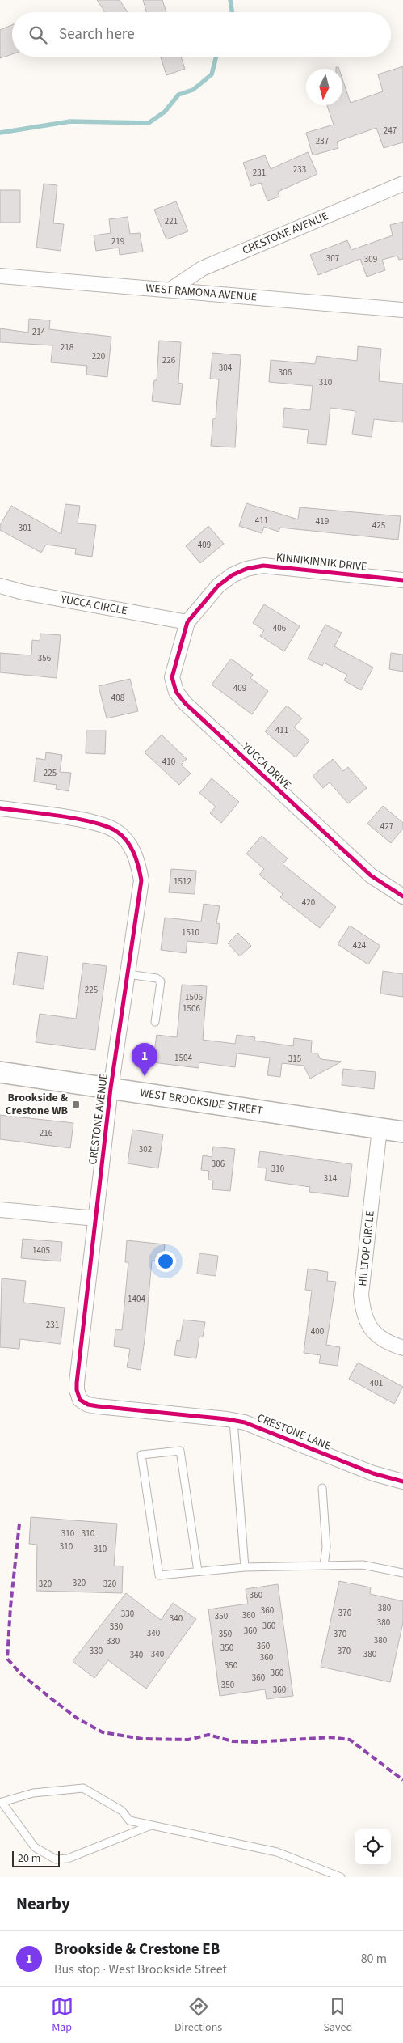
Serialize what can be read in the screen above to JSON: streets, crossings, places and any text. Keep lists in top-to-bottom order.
{
  "streets": {
    "street": [
      "CRESTONE AVENUE",
      "WEST RAMONA AVENUE",
      "KINNIKINNIK DRIVE",
      "YUCCA CIRCLE",
      "YUCCA DRIVE",
      "WEST BROOKSIDE STREET",
      "HILLTOP CIRCLE",
      "CRESTONE LANE"
    ]
  },
  "crossings": [
    ["CRESTONE AVENUE", "WEST RAMONA AVENUE"],
    ["CRESTONE AVENUE", "WEST BROOKSIDE STREET"],
    ["CRESTONE AVENUE", "CRESTONE LANE"],
    ["KINNIKINNIK DRIVE", "YUCCA CIRCLE"],
    ["KINNIKINNIK DRIVE", "YUCCA DRIVE"],
    ["YUCCA CIRCLE", "YUCCA DRIVE"],
    ["WEST BROOKSIDE STREET", "HILLTOP CIRCLE"]
  ],
  "places": {
    "transit": ["Brookside & Crestone WB"]
  },
  "house_numbers": [
    "247",
    "237",
    "233",
    "231",
    "221",
    "219",
    "307",
    "309",
    "214",
    "218",
    "220",
    "226",
    "304",
    "306",
    "310",
    "411",
    "419",
    "425",
    "301",
    "409",
    "406",
    "356",
    "409",
    "408",
    "411",
    "410",
    "225",
    "427",
    "1512",
    "420",
    "1510",
    "424",
    "225",
    "1506",
    "1506",
    "1504",
    "315",
    "216",
    "302",
    "306",
    "310",
    "314",
    "1405",
    "1404",
    "231",
    "400",
    "401",
    "310",
    "310",
    "310",
    "310",
    "320",
    "320",
    "320",
    "360",
    "380",
    "360",
    "370",
    "330",
    "360",
    "350",
    "340",
    "380",
    "360",
    "330",
    "360",
    "340",
    "350",
    "370",
    "380",
    "330",
    "360",
    "350",
    "330",
    "370",
    "340",
    "380",
    "340",
    "360",
    "350",
    "360",
    "360",
    "350",
    "360"
  ],
  "scale_bar": "20 m",
  "north": "bottom",
  "page": {
    "search": "Search here",
    "pins": "1",
    "scale": "20 m",
    "heading": "Nearby",
    "list": [
      {
        "mark": "1",
        "name": "Brookside & Crestone EB",
        "note": "Bus stop · West Brookside Street",
        "value": "80 m"
      }
    ],
    "nav": ["Map", "Directions", "Saved"]
  }
}
